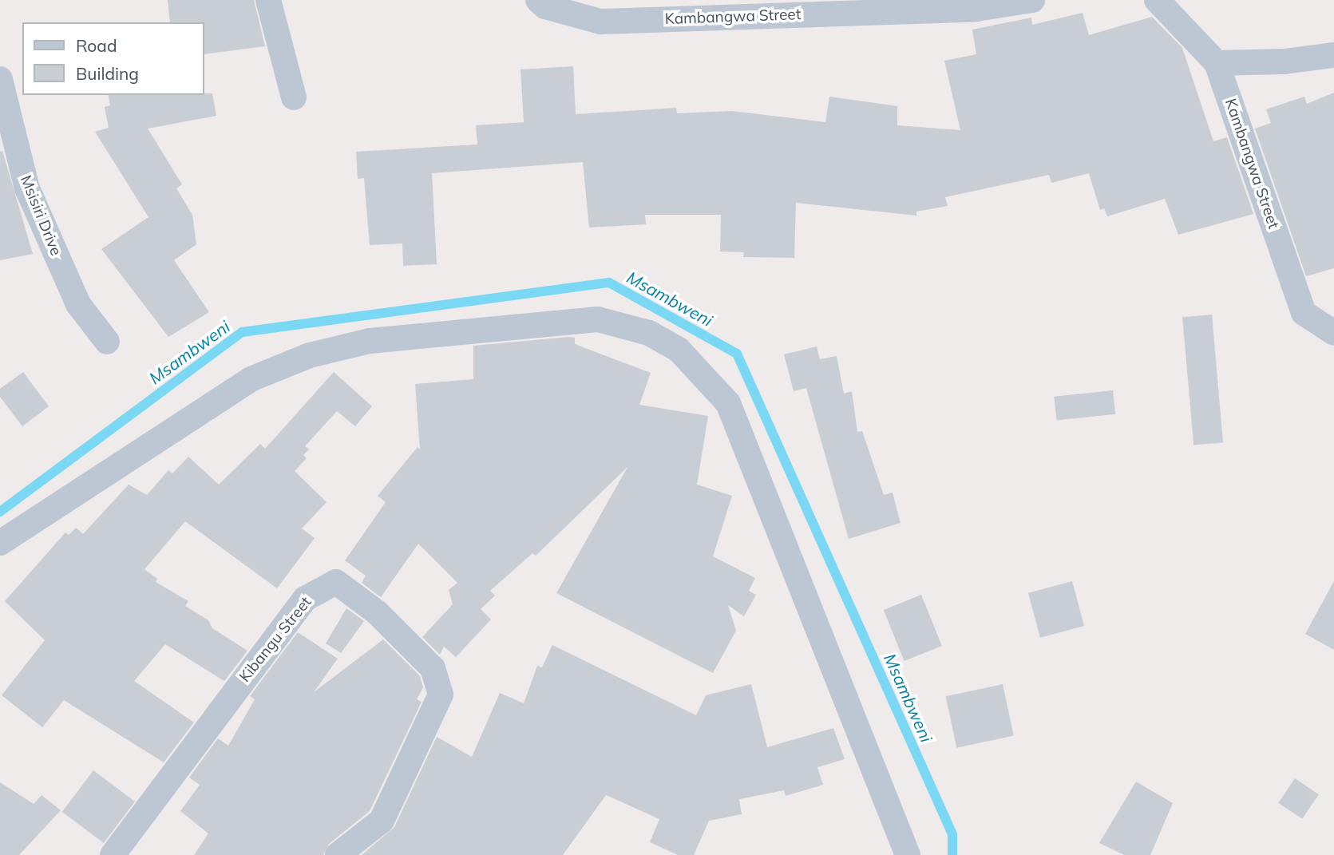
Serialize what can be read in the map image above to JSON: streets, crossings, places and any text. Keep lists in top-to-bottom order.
{
  "streets": {
    "street": ["Kambangwa Street", "Msisiri Drive", "Kibangu Street"]
  },
  "water": ["Msambweni"],
  "legend": ["Road", "Building"]
}
